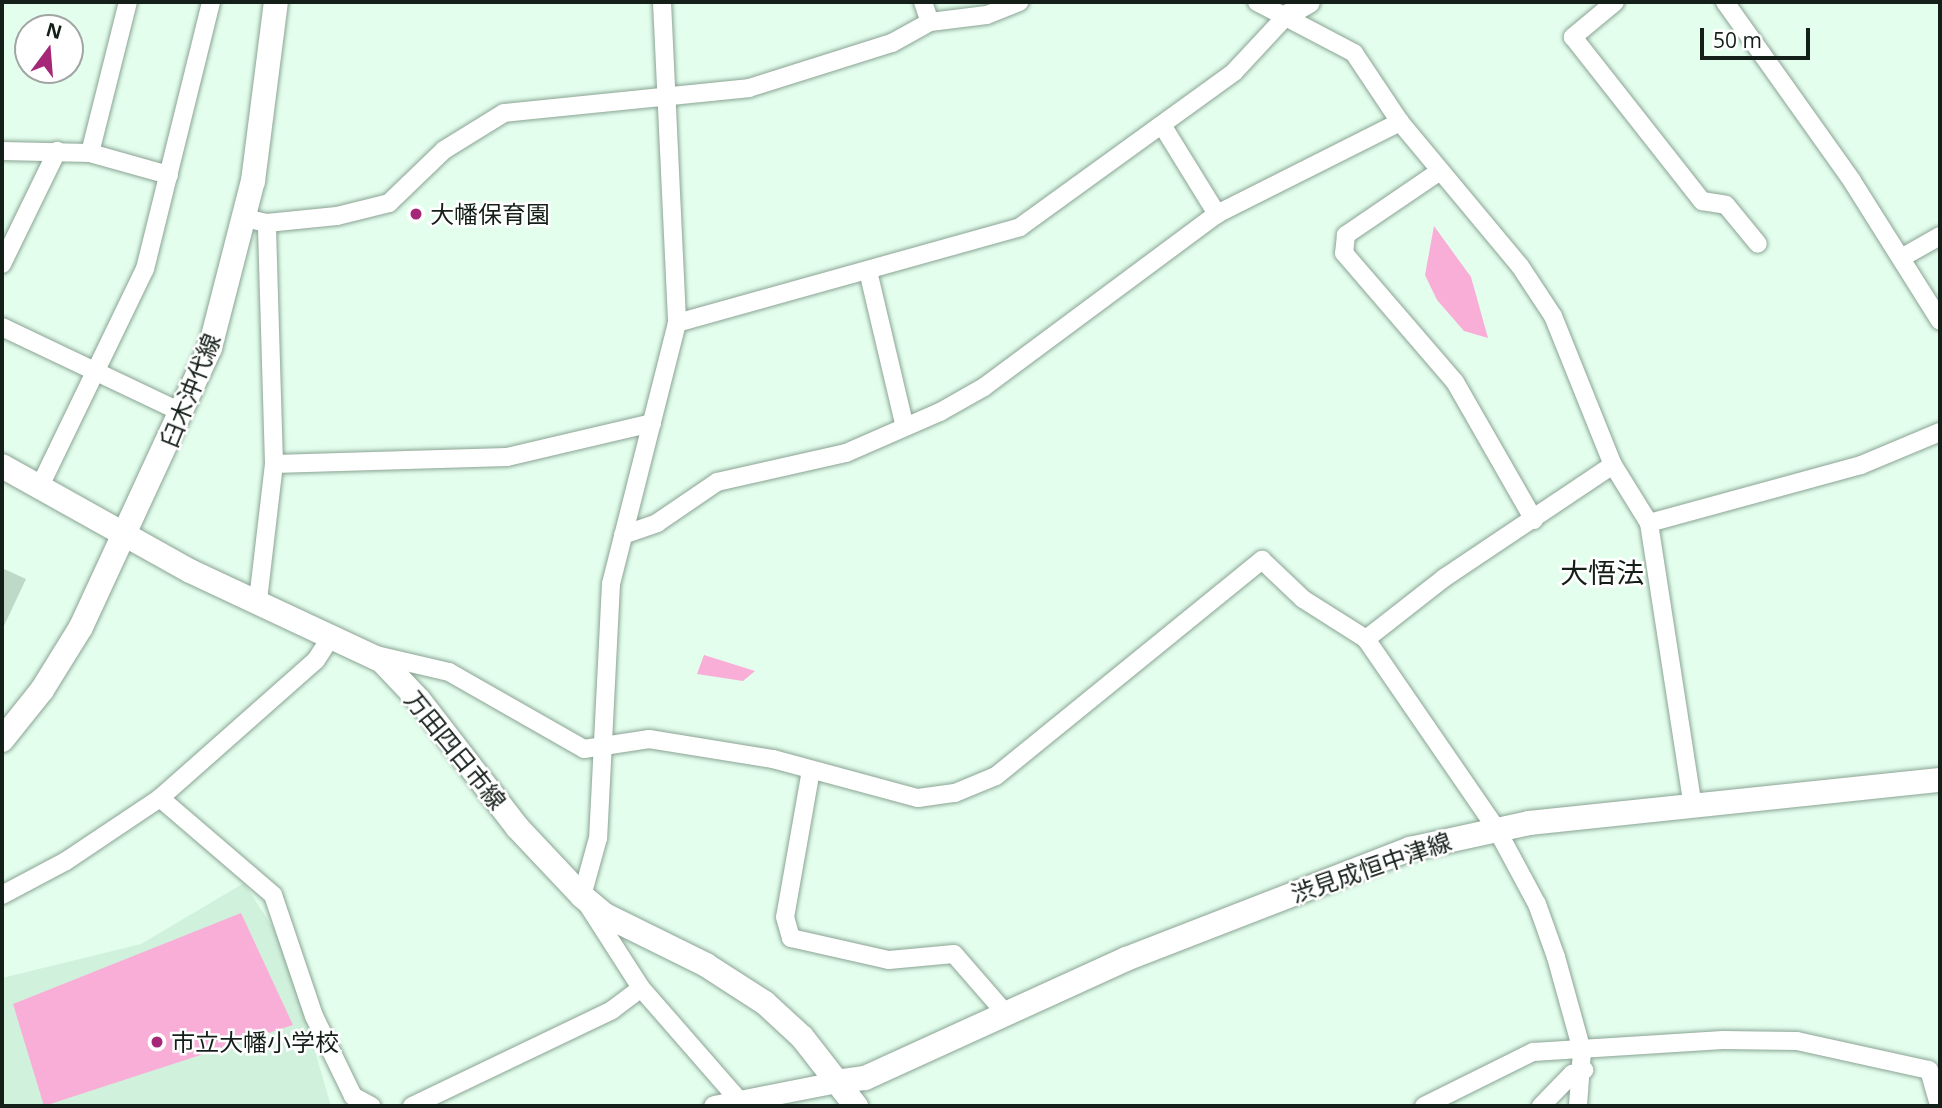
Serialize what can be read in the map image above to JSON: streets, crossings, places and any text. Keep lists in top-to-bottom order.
{
  "streets": {
    "main road": ["臼木沖代線", "万田四日市線", "渋見成恒中津線"]
  },
  "crossings": [
    ["臼木沖代線", "万田四日市線"],
    ["万田四日市線", "渋見成恒中津線"]
  ],
  "districts": ["大悟法"],
  "places": ["大幡保育園", "市立大幡小学校"],
  "scale_bar": "50 m",
  "north": "top"
}
